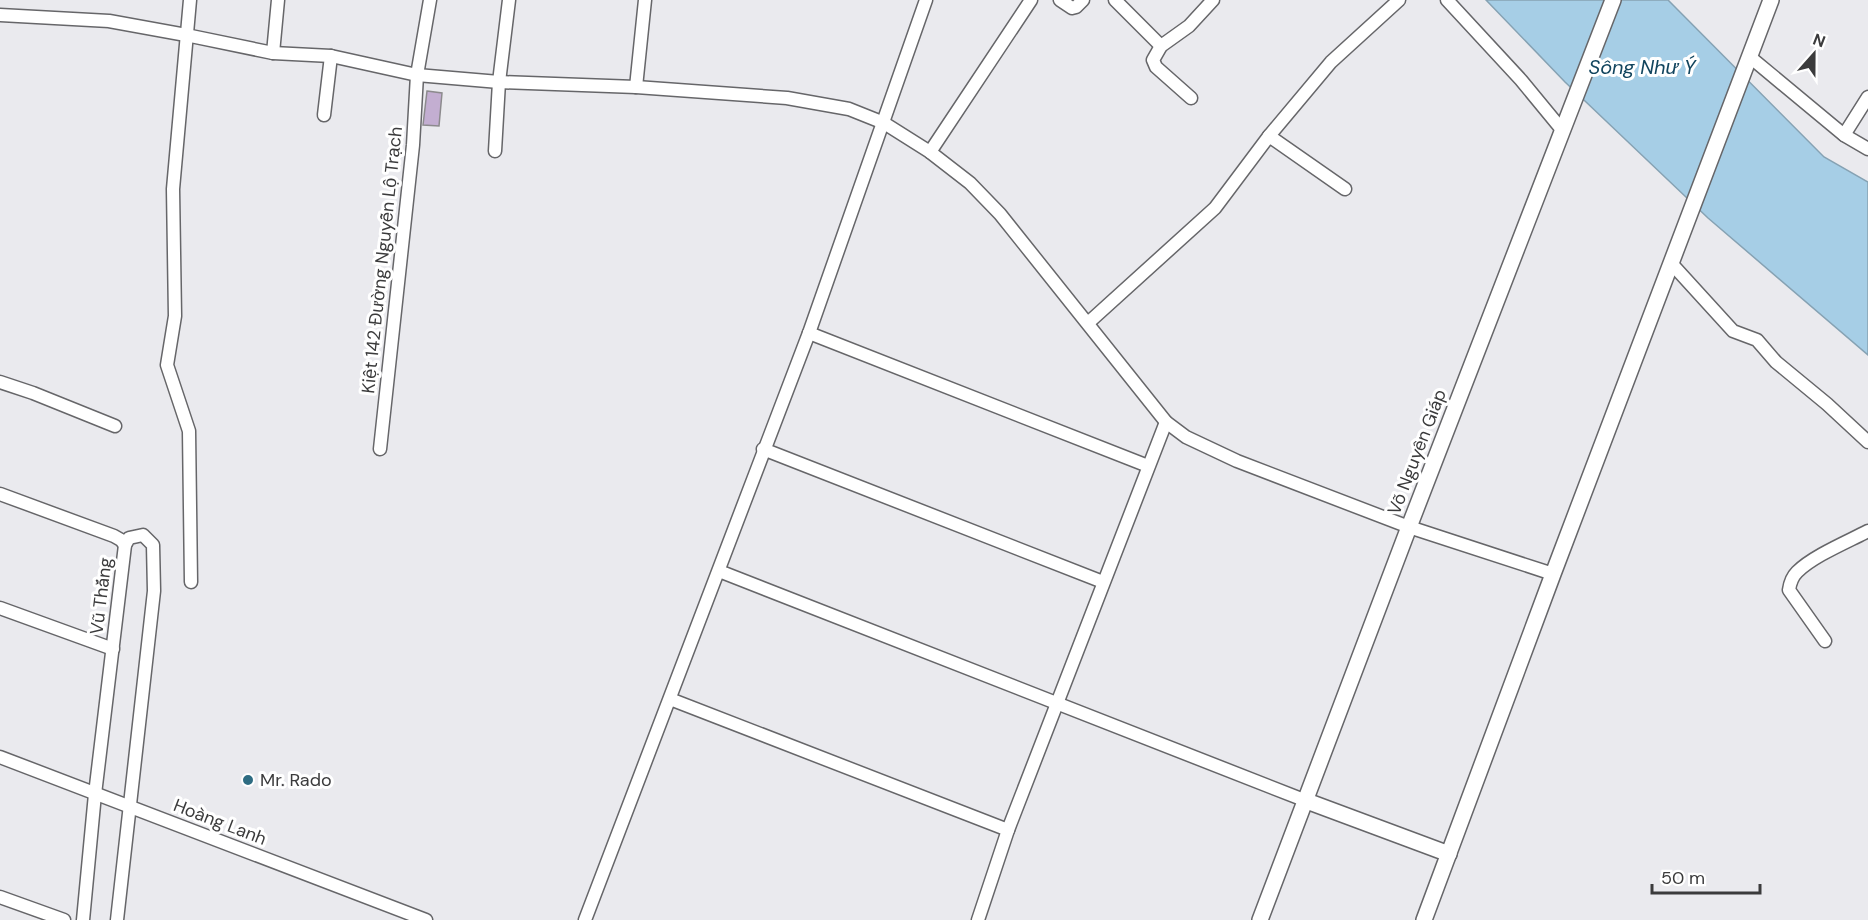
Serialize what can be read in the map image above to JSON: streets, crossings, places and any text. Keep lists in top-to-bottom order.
{
  "streets": {
    "street": [
      "Kiệt 142 Đường Nguyễn Lộ Trạch",
      "Võ Nguyên Giáp",
      "Vũ Thắng",
      "Hoàng Lanh"
    ]
  },
  "crossings": [
    ["Vũ Thắng", "Hoàng Lanh"]
  ],
  "water": ["Sông Như Ý"],
  "places": ["Mr. Rado"],
  "scale_bar": "50 m",
  "north": "top"
}
